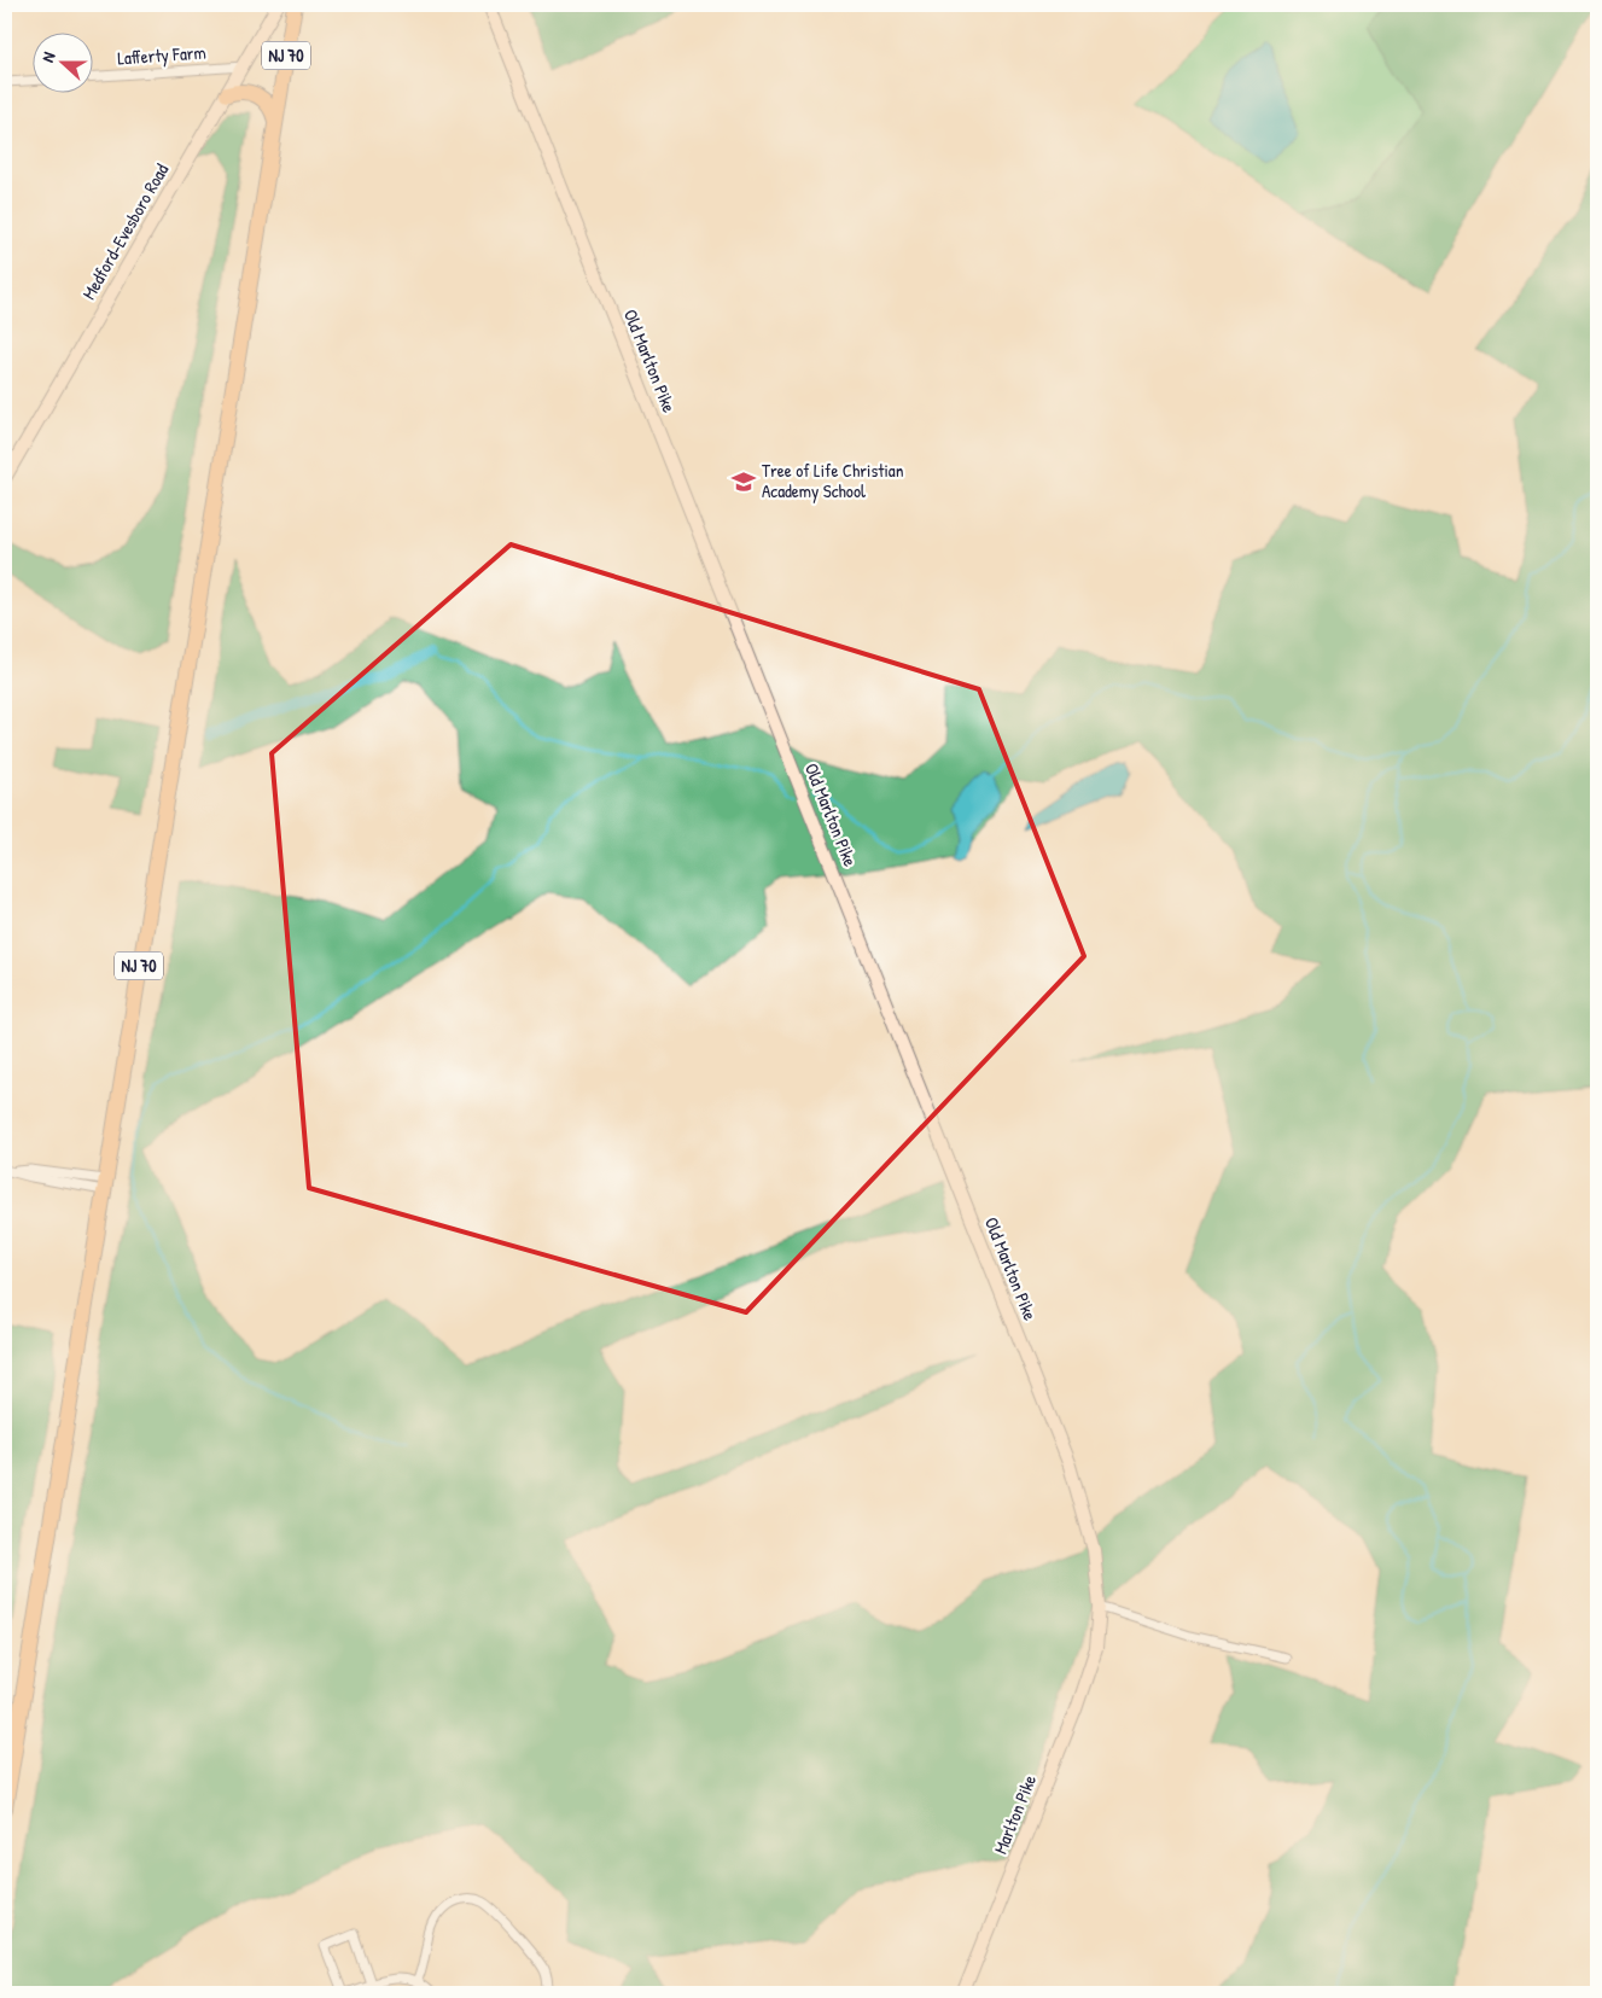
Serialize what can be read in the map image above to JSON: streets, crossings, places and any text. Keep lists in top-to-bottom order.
{
  "streets": {
    "highway": ["NJ 70"],
    "street": [
      "Lafferty Farm",
      "Medford-Evesboro Road",
      "Old Marlton Pike",
      "Marlton Pike"
    ]
  },
  "crossings": [
    ["Lafferty Farm", "Medford-Evesboro Road"],
    ["Old Marlton Pike", "Marlton Pike"]
  ],
  "places": {
    "school or university": ["Tree of Life Christian Academy School"]
  },
  "north": "left"
}
